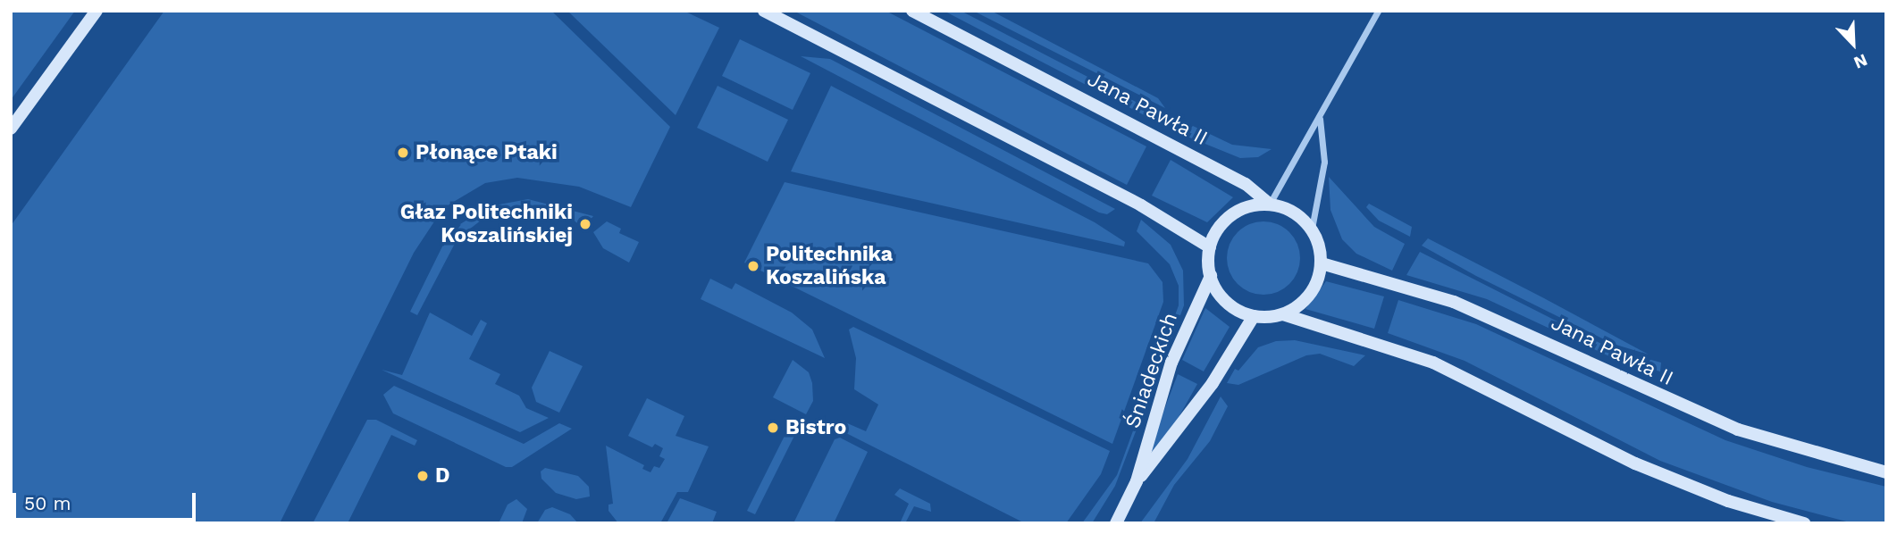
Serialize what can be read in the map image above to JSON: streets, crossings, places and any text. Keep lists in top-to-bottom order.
{
  "streets": {
    "main road": ["Jana Pawła II", "Śniadeckich"]
  },
  "crossings": [
    ["Jana Pawła II", "Śniadeckich"]
  ],
  "places": [
    "Płonące Ptaki",
    "Głaz Politechniki Koszalińskiej",
    "Politechnika Koszalińska",
    "Bistro",
    "D"
  ],
  "scale_bar": "50 m",
  "north": "bottom right"
}
